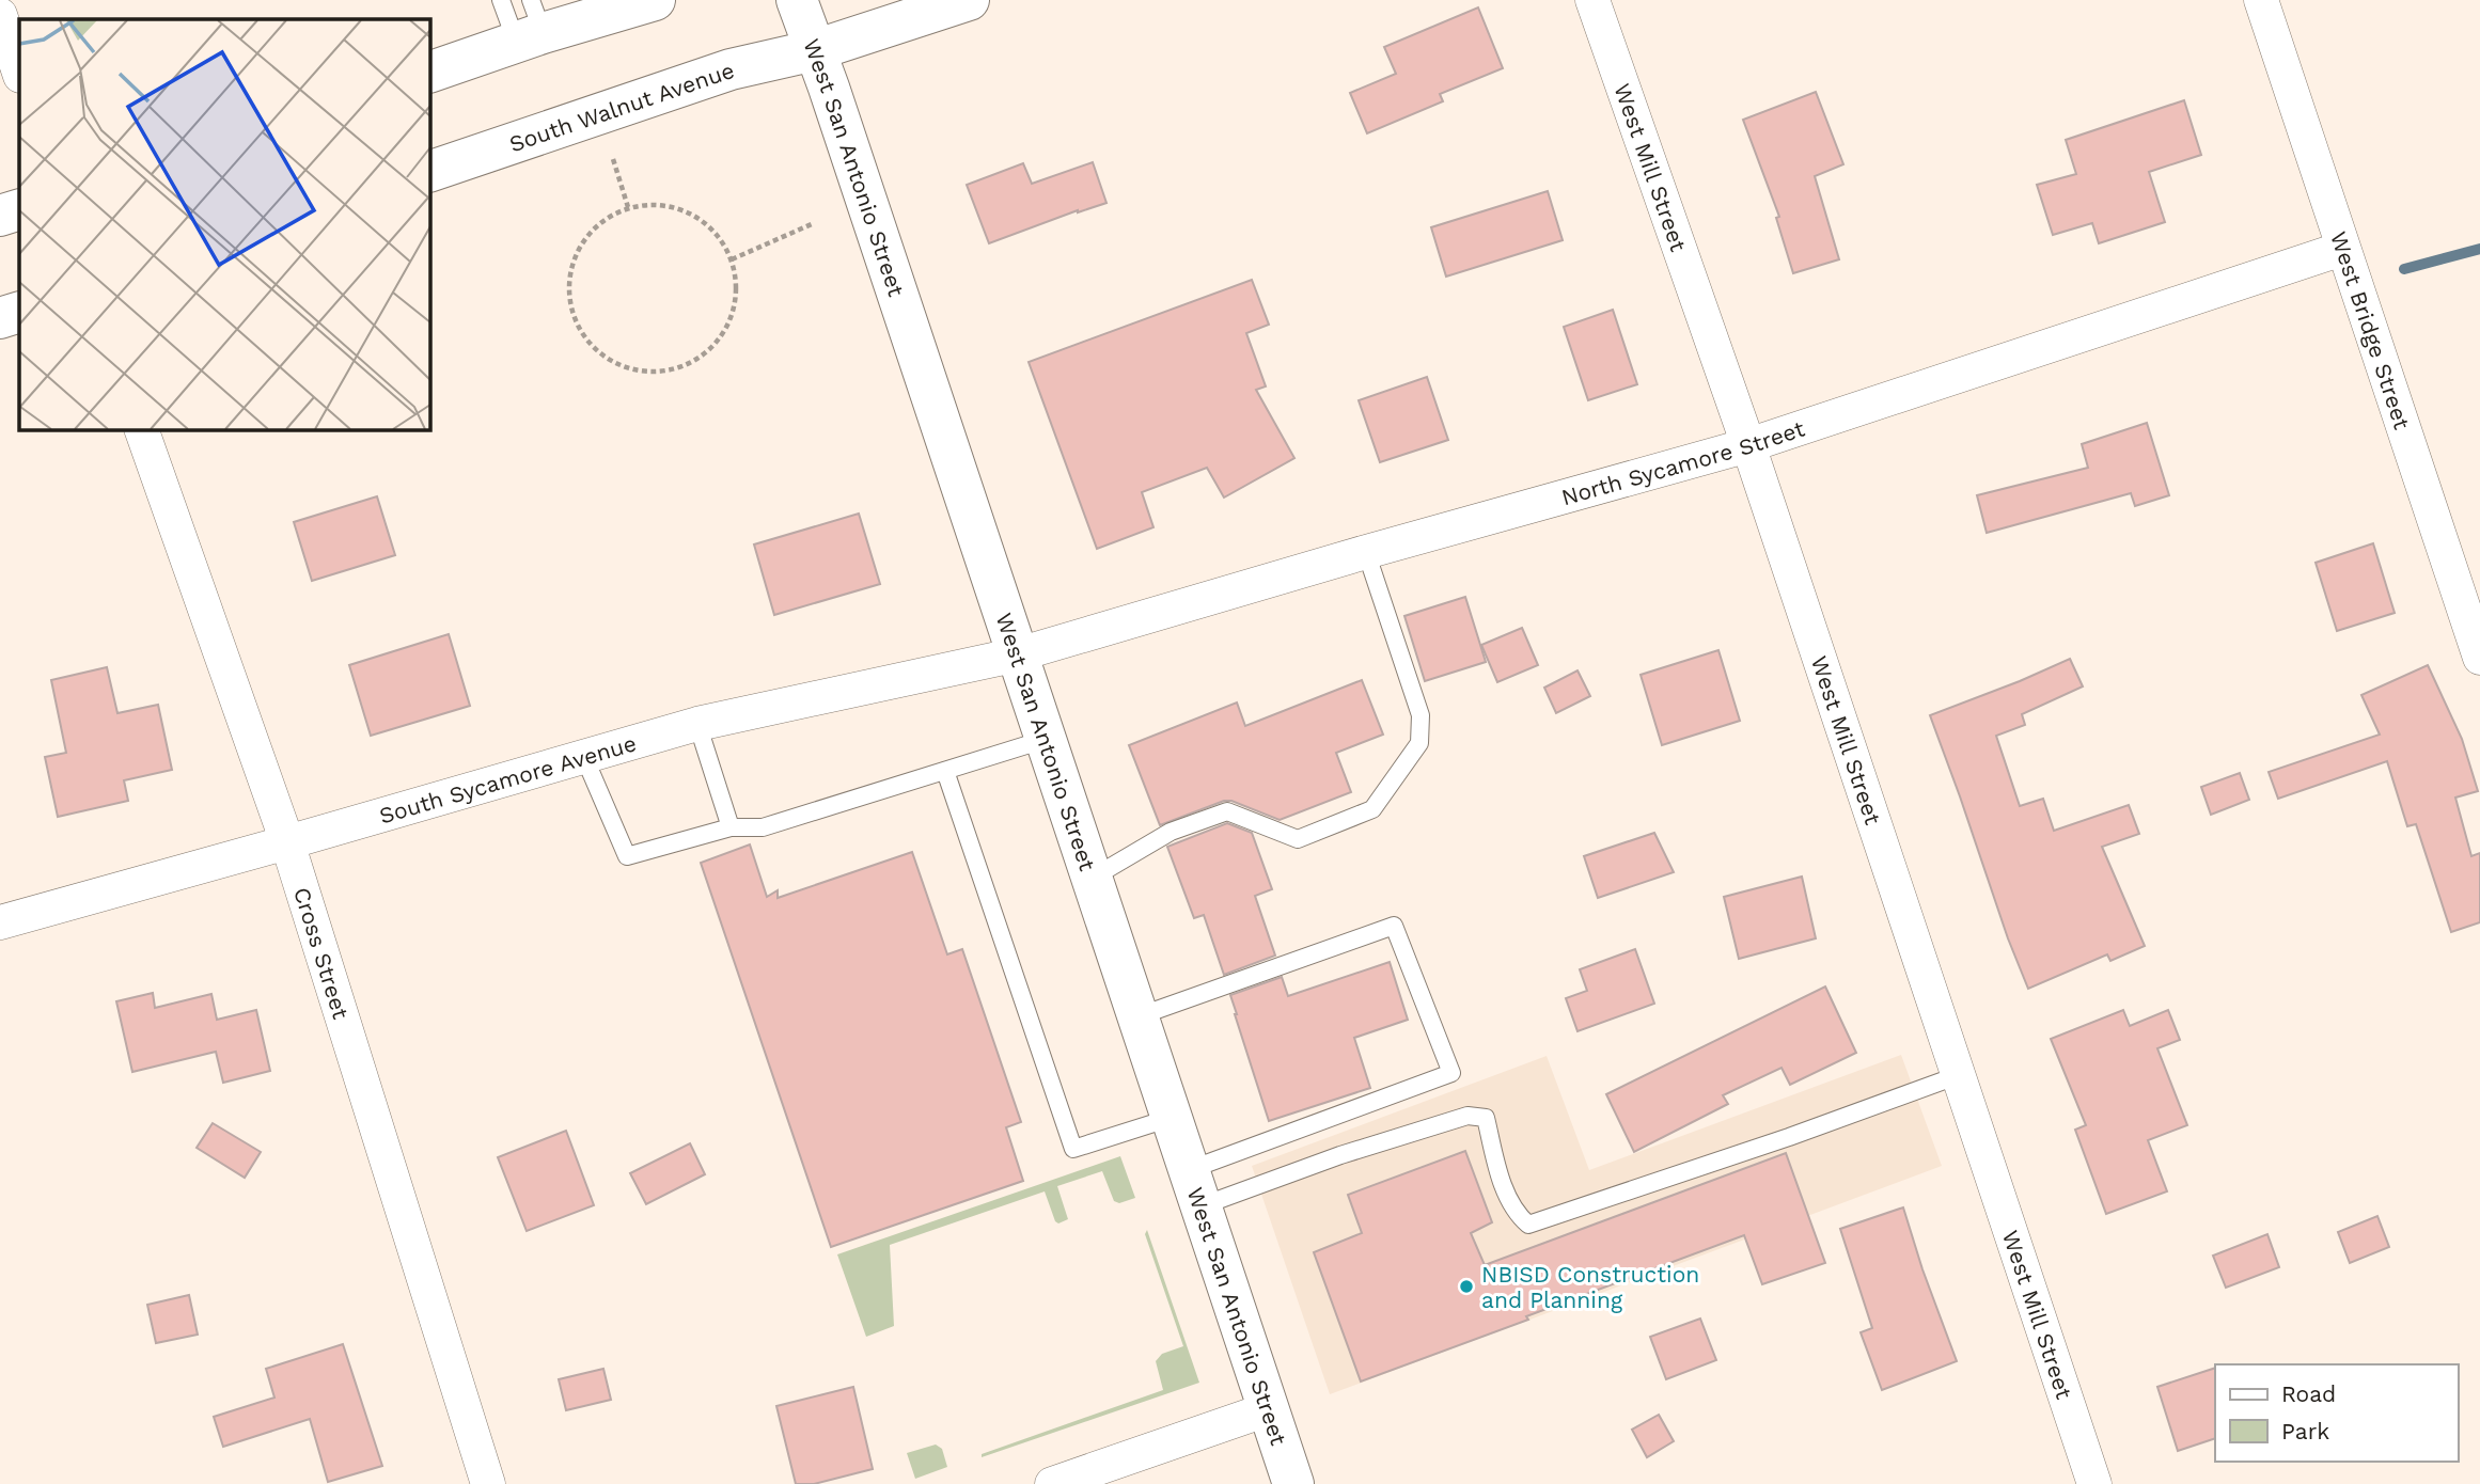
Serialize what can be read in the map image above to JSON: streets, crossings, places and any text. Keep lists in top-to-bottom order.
{
  "streets": {
    "main road": ["South Walnut Avenue", "West San Antonio Street"],
    "street": [
      "West Mill Street",
      "West Bridge Street",
      "North Sycamore Street",
      "South Sycamore Avenue",
      "Cross Street"
    ]
  },
  "crossings": [
    ["South Walnut Avenue", "West San Antonio Street"],
    ["West San Antonio Street", "North Sycamore Street"],
    ["West San Antonio Street", "South Sycamore Avenue"],
    ["West Mill Street", "North Sycamore Street"],
    ["West Bridge Street", "North Sycamore Street"],
    ["North Sycamore Street", "South Sycamore Avenue"],
    ["South Sycamore Avenue", "Cross Street"]
  ],
  "places": ["NBISD Construction and Planning"],
  "legend": ["Road", "Park"]
}
